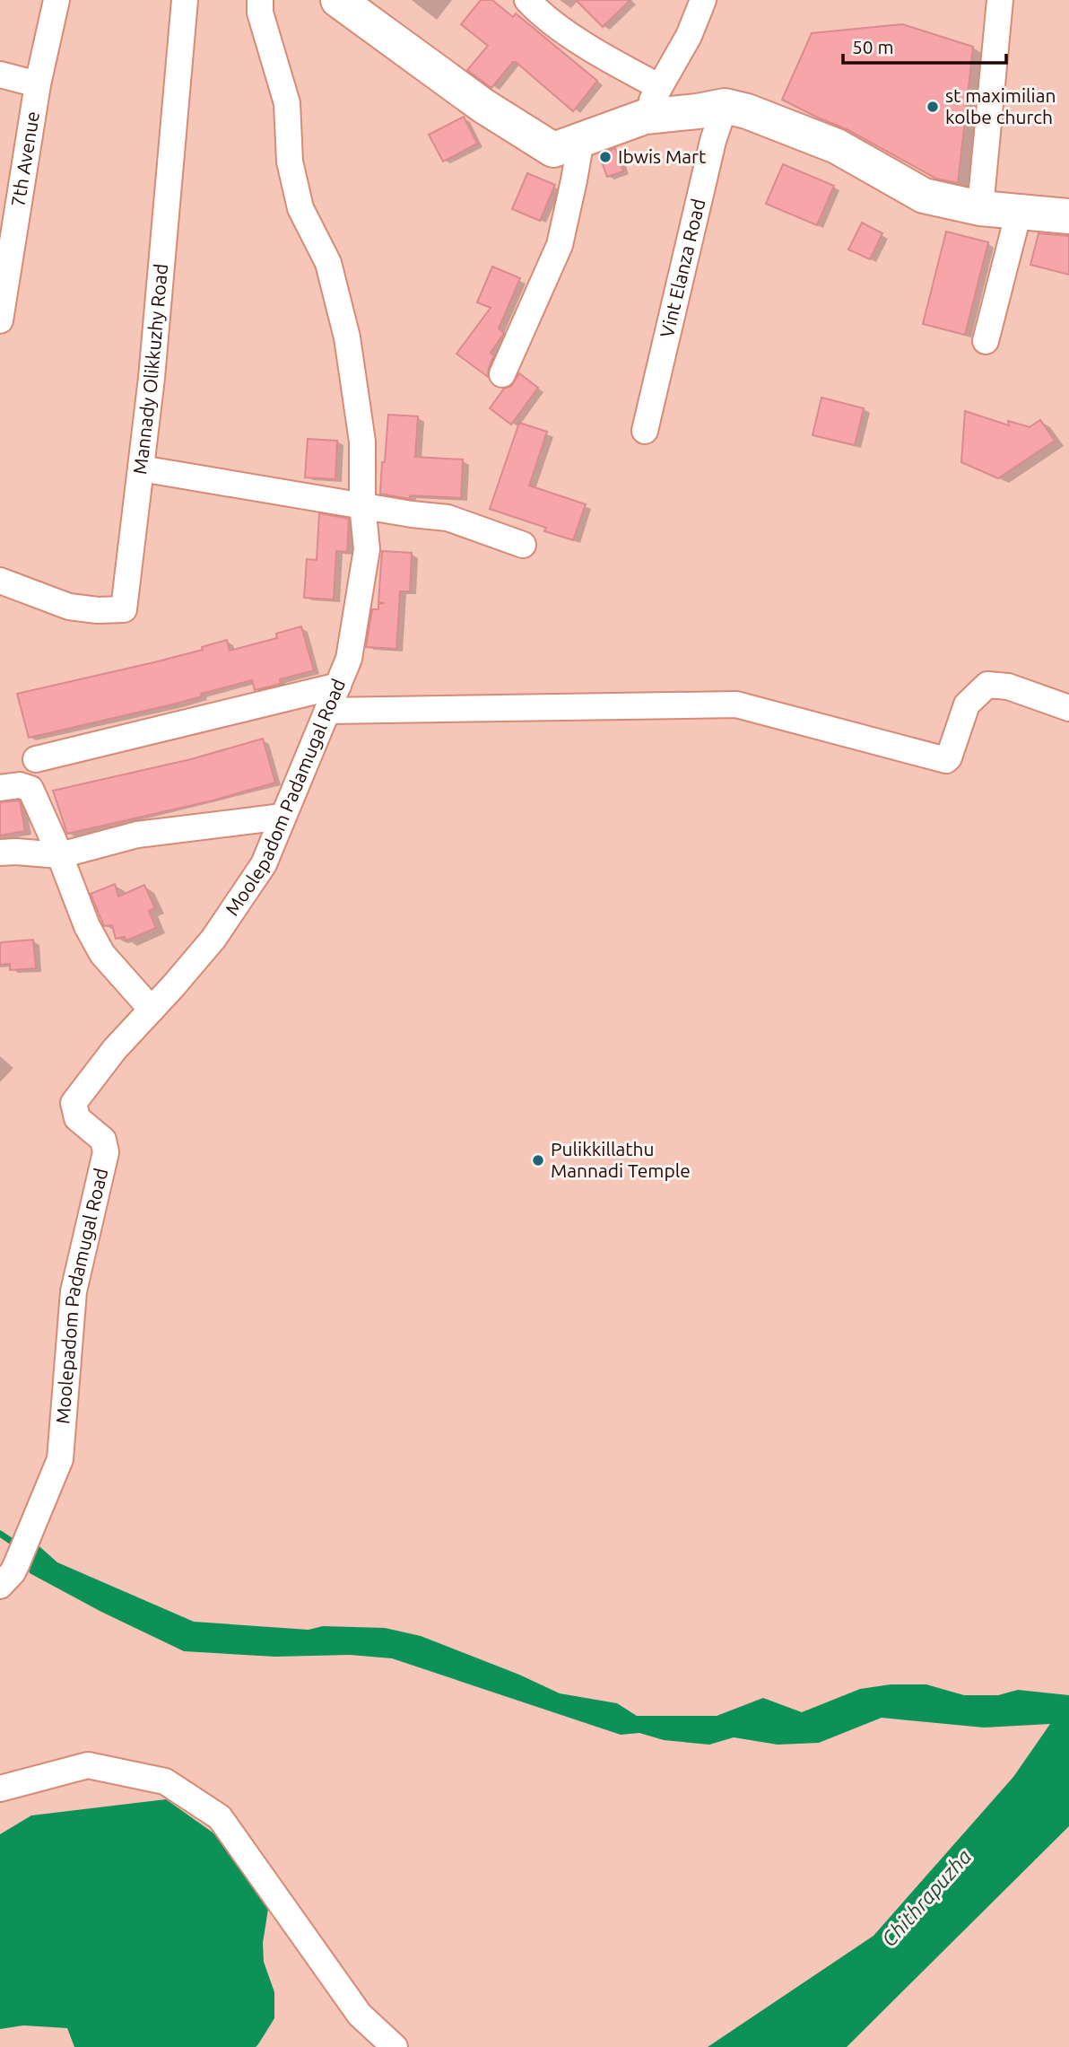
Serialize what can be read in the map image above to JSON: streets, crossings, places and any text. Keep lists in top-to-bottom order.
{
  "streets": {
    "street": [
      "7th Avenue",
      "Vint Elanza Road",
      "Mannady Olikkuzhy Road",
      "Moolepadom Padamugal Road"
    ]
  },
  "water": ["Chithrapuzha"],
  "places": ["st maximilian kolbe church", "Ibwis Mart", "Pulikkillathu Mannadi Temple"],
  "scale_bar": "50 m"
}
